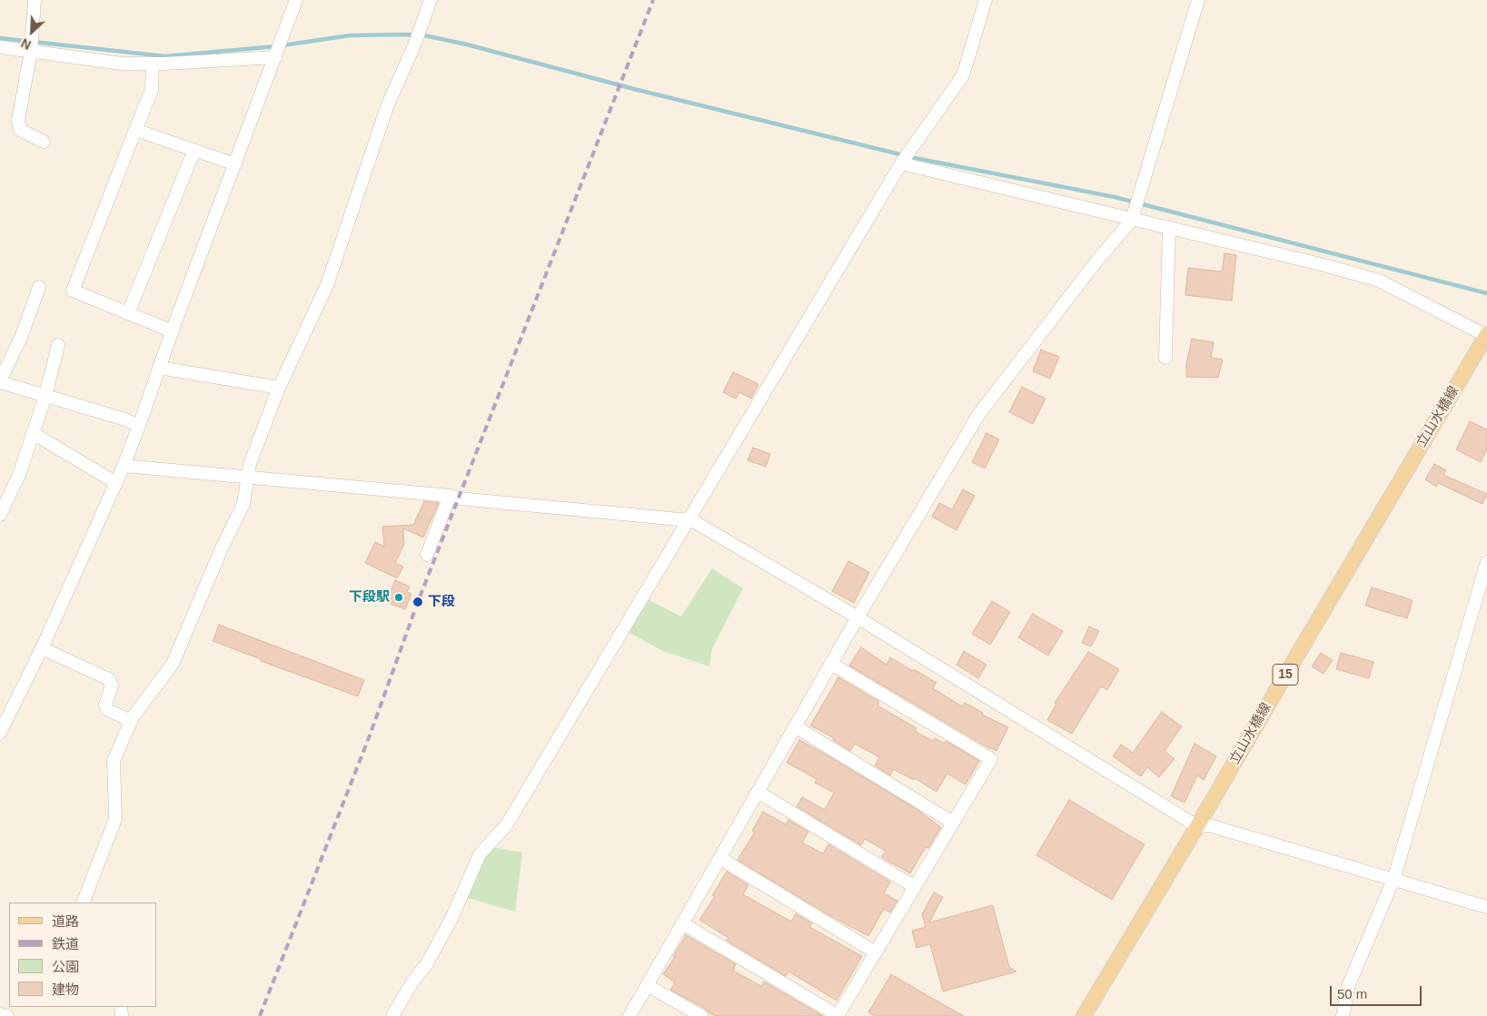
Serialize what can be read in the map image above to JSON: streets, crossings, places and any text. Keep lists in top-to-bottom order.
{
  "streets": {
    "main road": ["立山水橋線", "15"]
  },
  "places": ["下段駅", "下段"],
  "legend": [
    "道路",
    "鉄道",
    "公園",
    "建物"
  ],
  "scale_bar": "50 m",
  "north": "bottom left"
}
